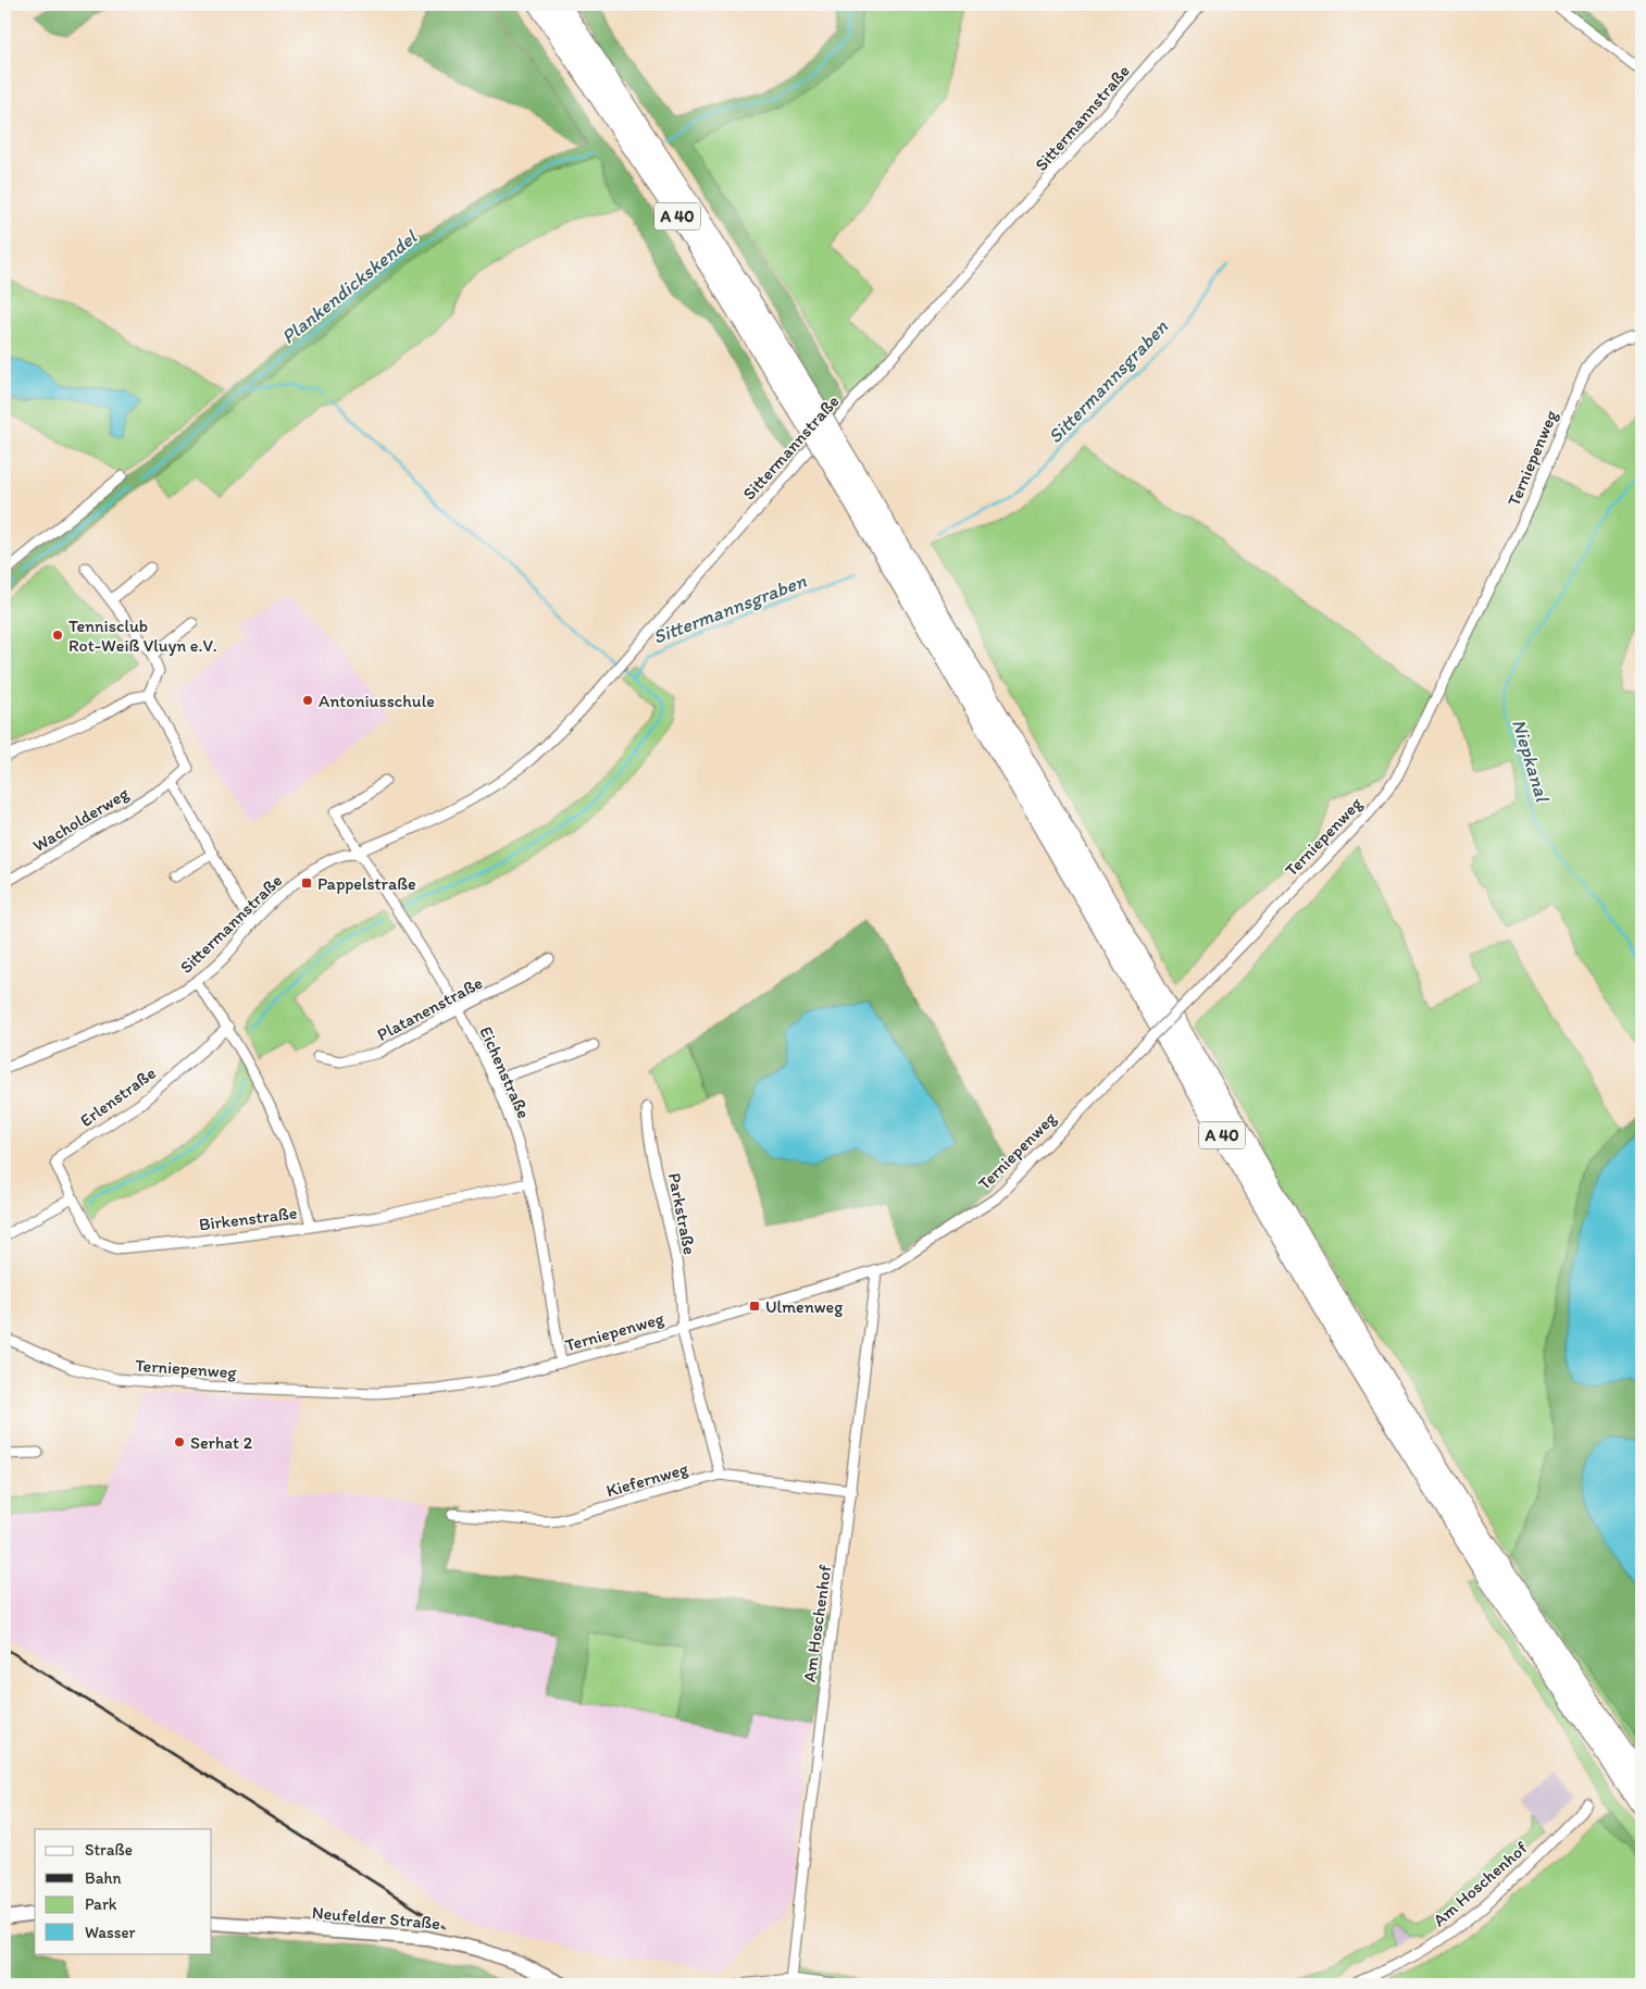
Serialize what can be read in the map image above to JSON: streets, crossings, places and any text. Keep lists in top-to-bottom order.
{
  "streets": {
    "highway": ["A 40"],
    "main road": ["Neufelder Straße"],
    "street": [
      "Sittermannstraße",
      "Terniepenweg",
      "Wacholderweg",
      "Platanenstraße",
      "Eichenstraße",
      "Erlenstraße",
      "Parkstraße",
      "Birkenstraße",
      "Kiefernweg",
      "Am Hoschenhof"
    ]
  },
  "crossings": [
    ["Sittermannstraße", "Eichenstraße"],
    ["Terniepenweg", "Eichenstraße"],
    ["Terniepenweg", "Parkstraße"],
    ["Terniepenweg", "Am Hoschenhof"],
    ["Platanenstraße", "Eichenstraße"],
    ["Eichenstraße", "Birkenstraße"],
    ["Erlenstraße", "Birkenstraße"],
    ["Kiefernweg", "Am Hoschenhof"]
  ],
  "water": ["Plankendickskendel", "Sittermannsgraben", "Niepkanal"],
  "places": {
    "other": ["Tennisclub Rot-Weiß Vluyn e.V.", "Antoniusschule", "Serhat 2"],
    "transit": ["Pappelstraße", "Ulmenweg"]
  },
  "legend": [
    "Straße",
    "Bahn",
    "Park",
    "Wasser"
  ]
}
